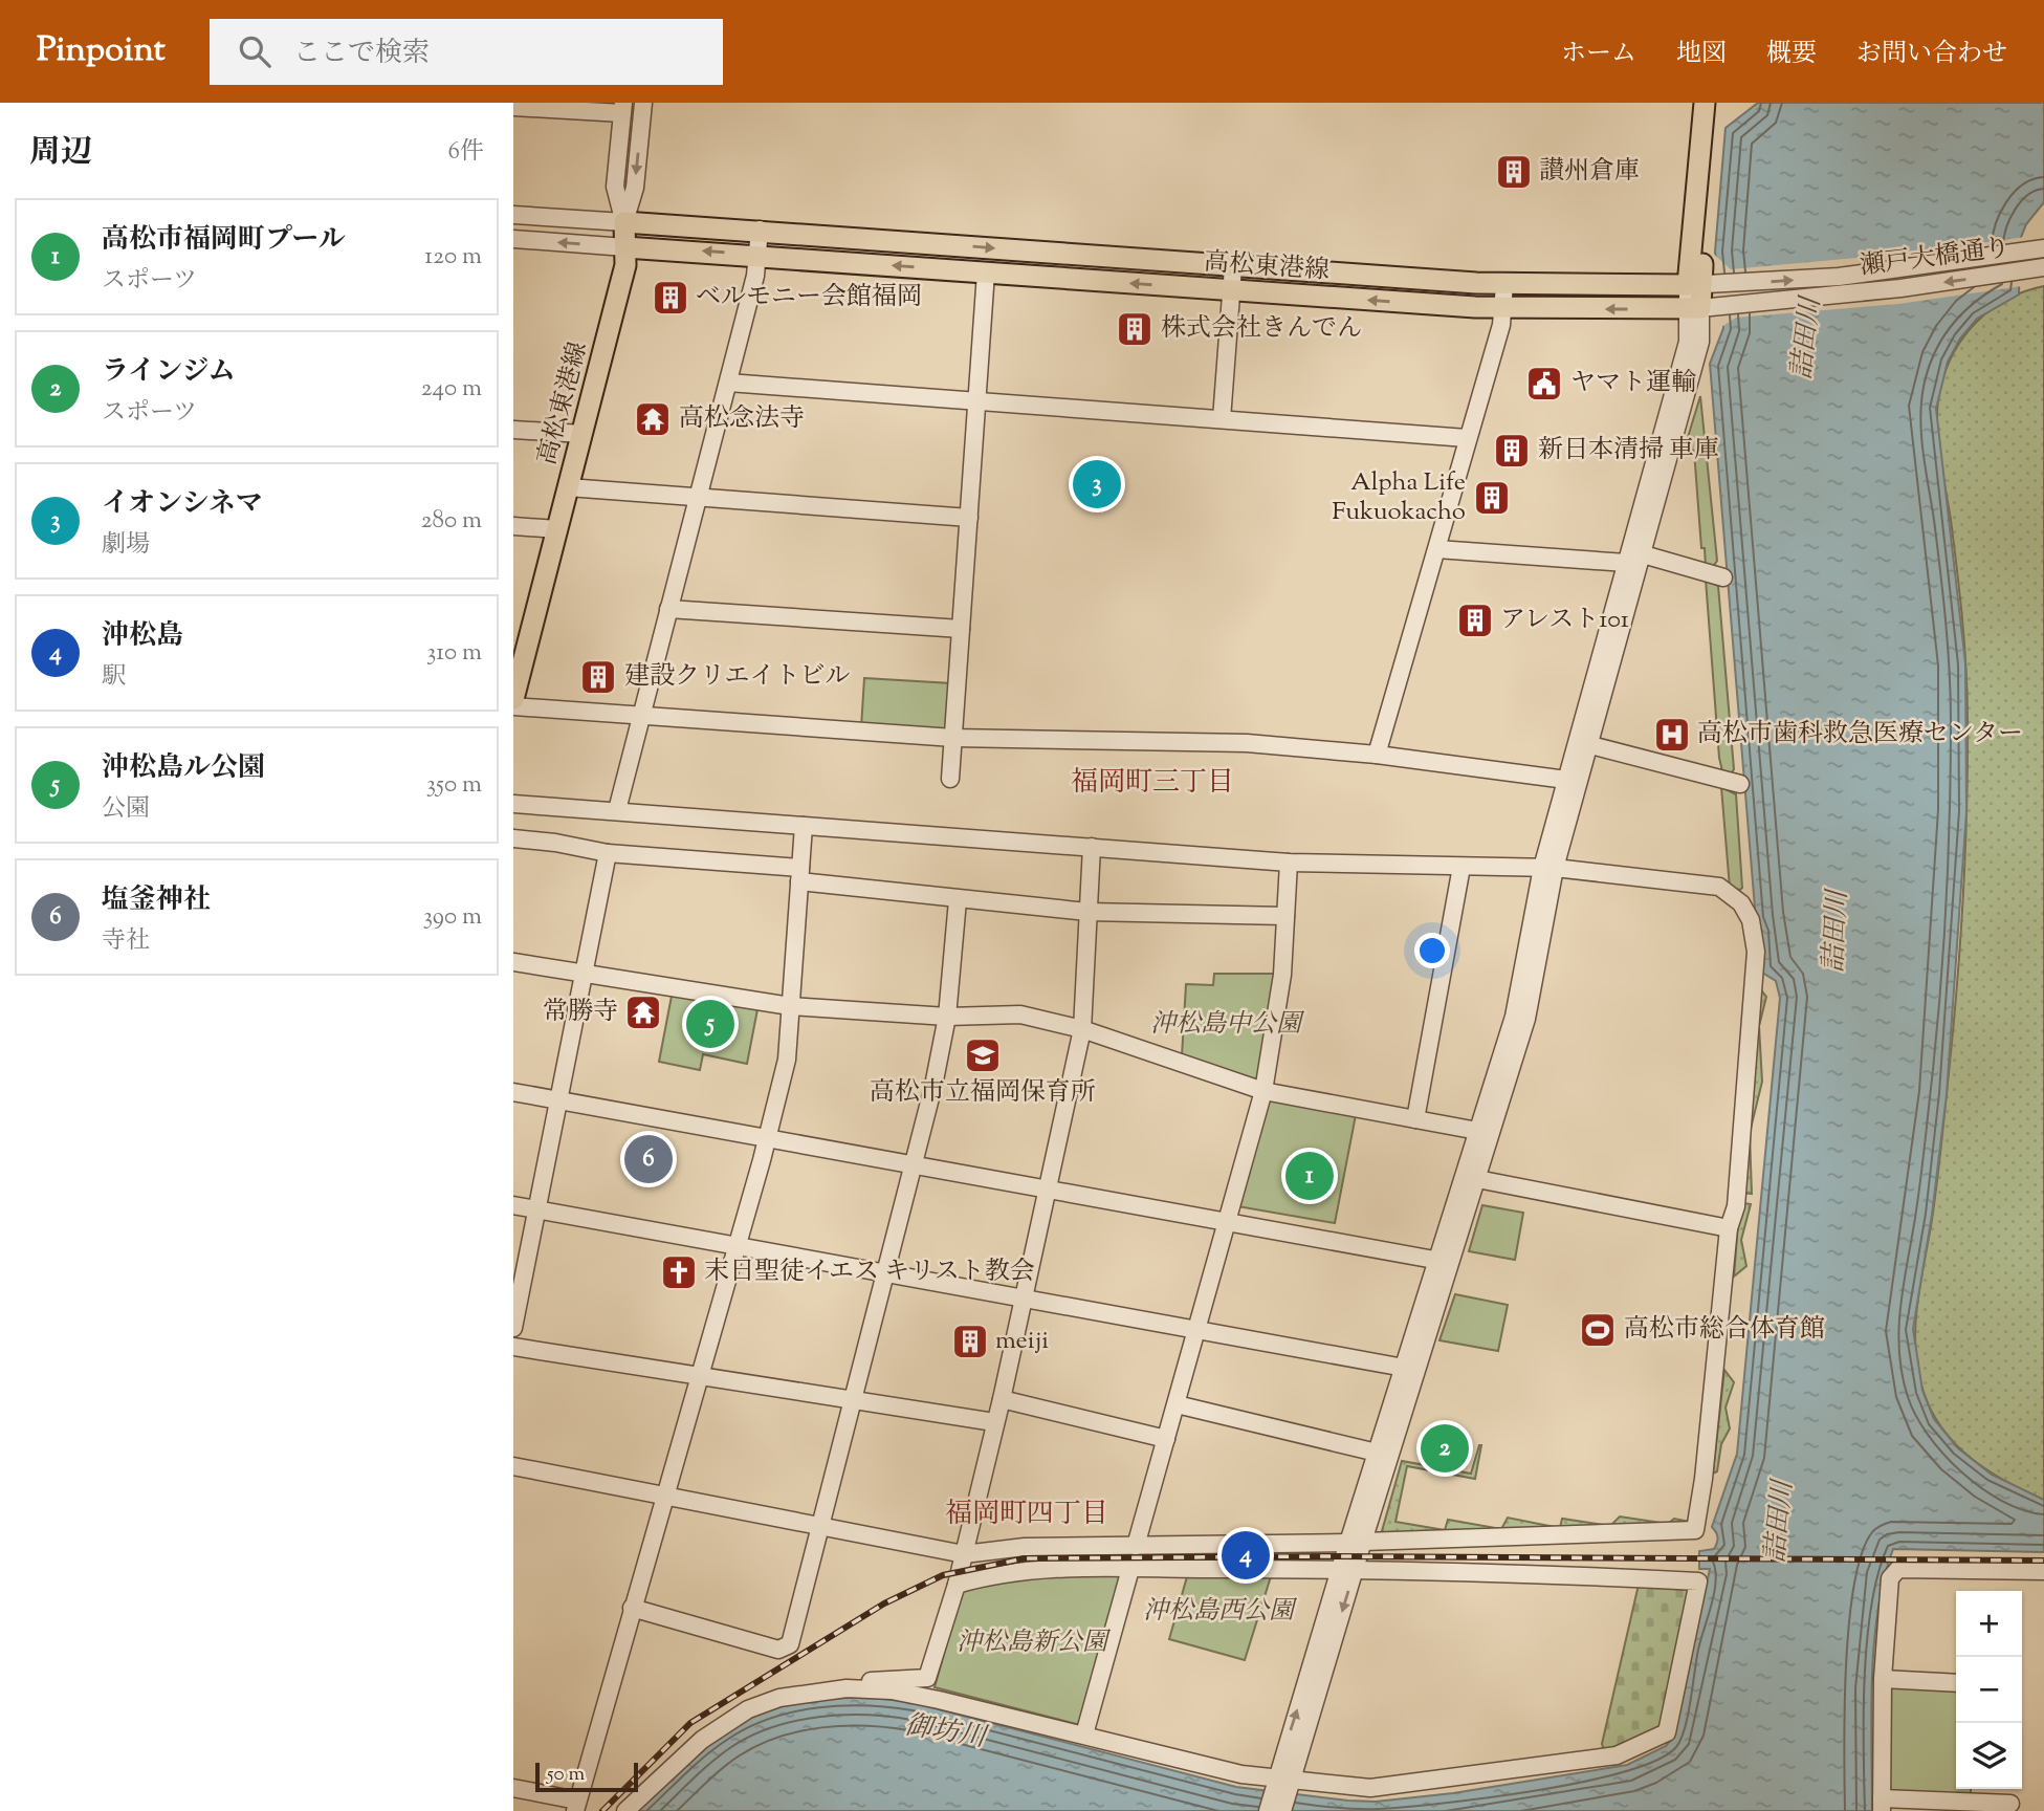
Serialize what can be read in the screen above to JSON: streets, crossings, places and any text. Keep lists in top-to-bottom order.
{
  "streets": {
    "main road": ["高松東港線"],
    "street": ["瀬戸大橋通り"]
  },
  "crossings": [
    ["瀬戸大橋通り", "高松東港線"]
  ],
  "districts": ["福岡町三丁目", "福岡町四丁目"],
  "water": ["詰田川", "御坊川"],
  "parks": ["沖松島中公園", "沖松島西公園", "沖松島新公園"],
  "places": {
    "building": [
      "讃州倉庫",
      "ベルモニー会館福岡",
      "株式会社きんでん",
      "新日本清掃 車庫",
      "Alpha Life Fukuokacho",
      "アレスト101",
      "建設クリエイトビル",
      "meiji"
    ],
    "public building": ["ヤマト運輸"],
    "temple": ["高松念法寺", "常勝寺"],
    "hospital": ["高松市歯科救急医療センター"],
    "school or university": ["高松市立福岡保育所"],
    "church": ["末日聖徒イエス キリスト教会"],
    "sports": ["高松市総合体育館"]
  },
  "scale_bar": "50 m",
  "page": {
    "header": "Pinpoint",
    "search": "ここで検索",
    "nav": [
      "ホーム",
      "地図",
      "概要",
      "お問い合わせ"
    ],
    "heading": ["周辺", "6件"],
    "list": [
      {
        "mark": "1",
        "name": "高松市福岡町プール",
        "note": "スポーツ",
        "value": "120 m"
      },
      {
        "mark": "2",
        "name": "ラインジム",
        "note": "スポーツ",
        "value": "240 m"
      },
      {
        "mark": "3",
        "name": "イオンシネマ",
        "note": "劇場",
        "value": "280 m"
      },
      {
        "mark": "4",
        "name": "沖松島",
        "note": "駅",
        "value": "310 m"
      },
      {
        "mark": "5",
        "name": "沖松島ル公園",
        "note": "公園",
        "value": "350 m"
      },
      {
        "mark": "6",
        "name": "塩釜神社",
        "note": "寺社",
        "value": "390 m"
      }
    ],
    "pins": [
      "3",
      "5",
      "6",
      "1",
      "2",
      "4"
    ],
    "map_buttons": ["+", "−"],
    "scale": "50 m"
  }
}
